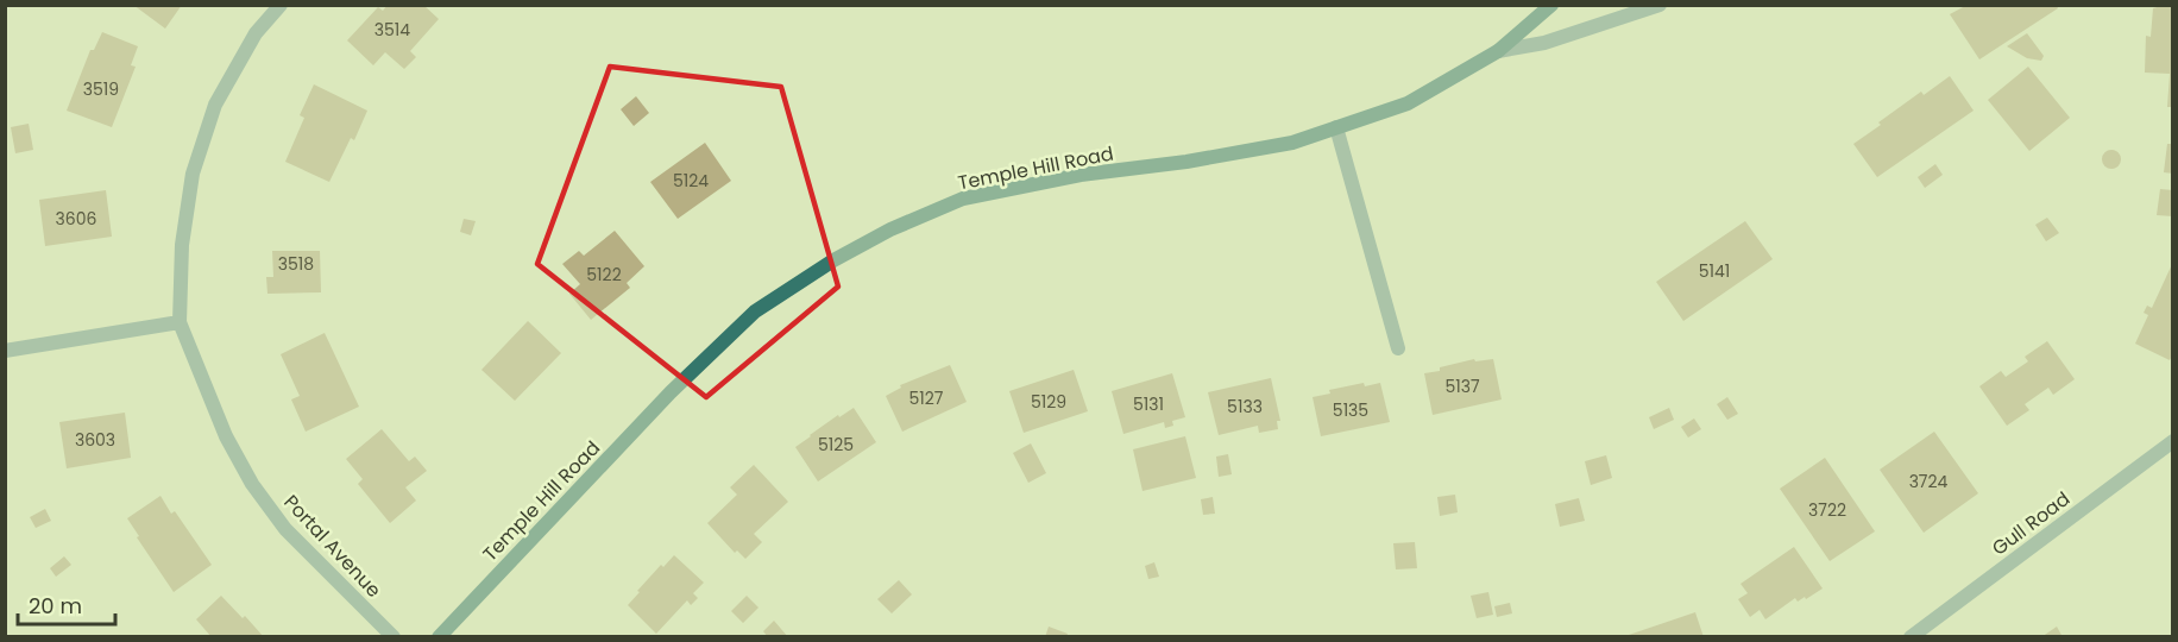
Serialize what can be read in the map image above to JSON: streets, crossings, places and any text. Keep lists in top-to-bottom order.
{
  "streets": {
    "main road": ["Temple Hill Road"],
    "street": ["Gull Road", "Portal Avenue"]
  },
  "house_numbers": [
    "3514",
    "3519",
    "5124",
    "3606",
    "3518",
    "5141",
    "5122",
    "5137",
    "5127",
    "5129",
    "5131",
    "5133",
    "5135",
    "3603",
    "5125",
    "3724",
    "3722"
  ],
  "scale_bar": "20 m"
}
